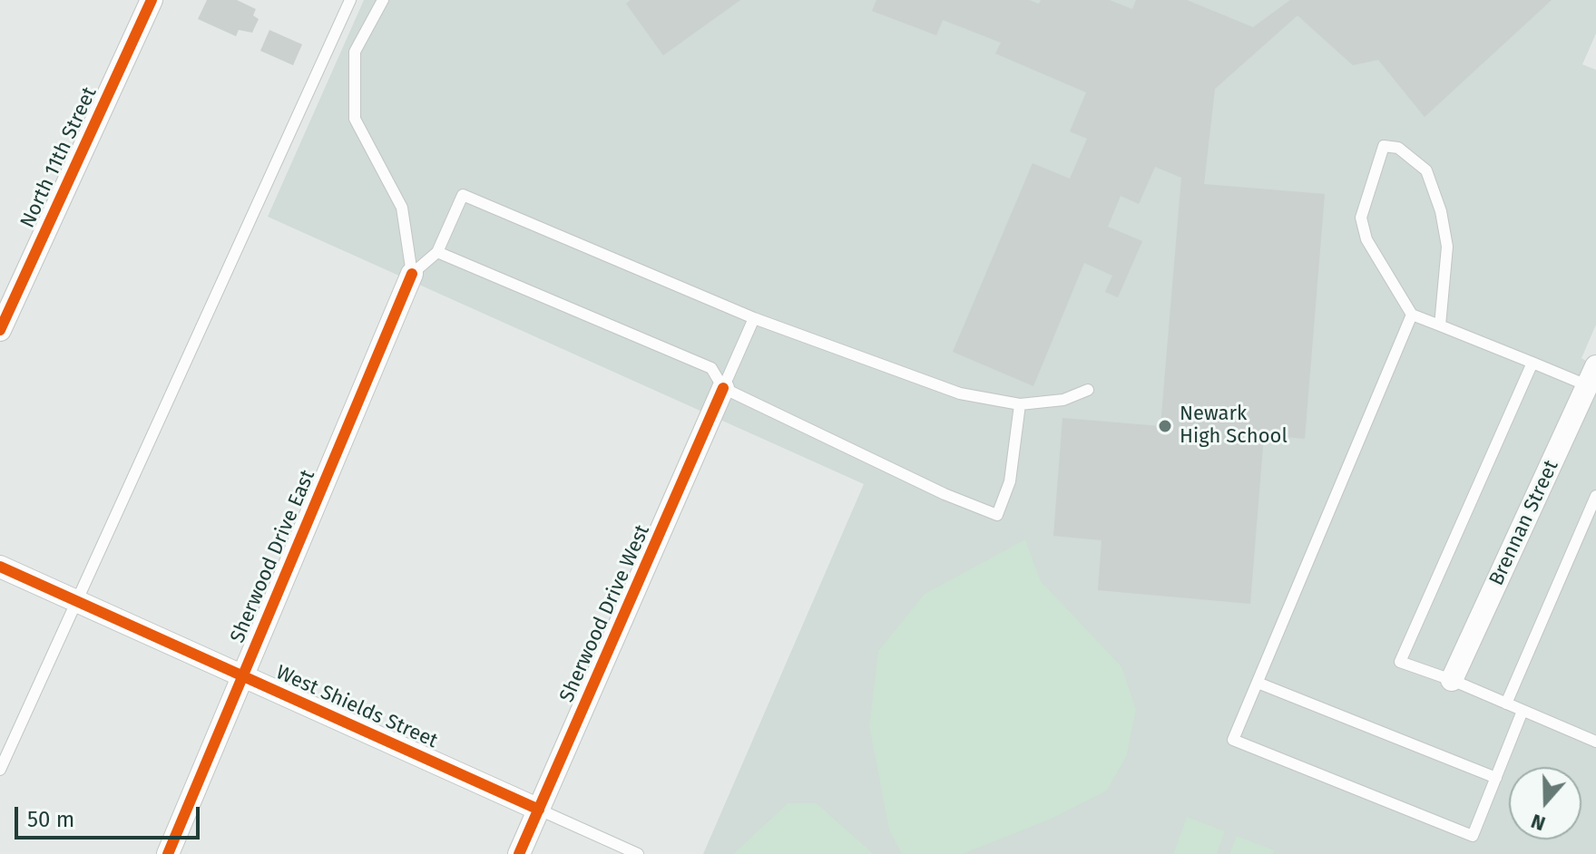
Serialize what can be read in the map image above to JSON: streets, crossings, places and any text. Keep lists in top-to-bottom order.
{
  "streets": {
    "street": [
      "North 11th Street",
      "Brennan Street",
      "Sherwood Drive East",
      "Sherwood Drive West",
      "West Shields Street"
    ]
  },
  "crossings": [
    ["Sherwood Drive East", "West Shields Street"],
    ["Sherwood Drive West", "West Shields Street"]
  ],
  "places": ["Newark High School"],
  "scale_bar": "50 m",
  "north": "bottom"
}
